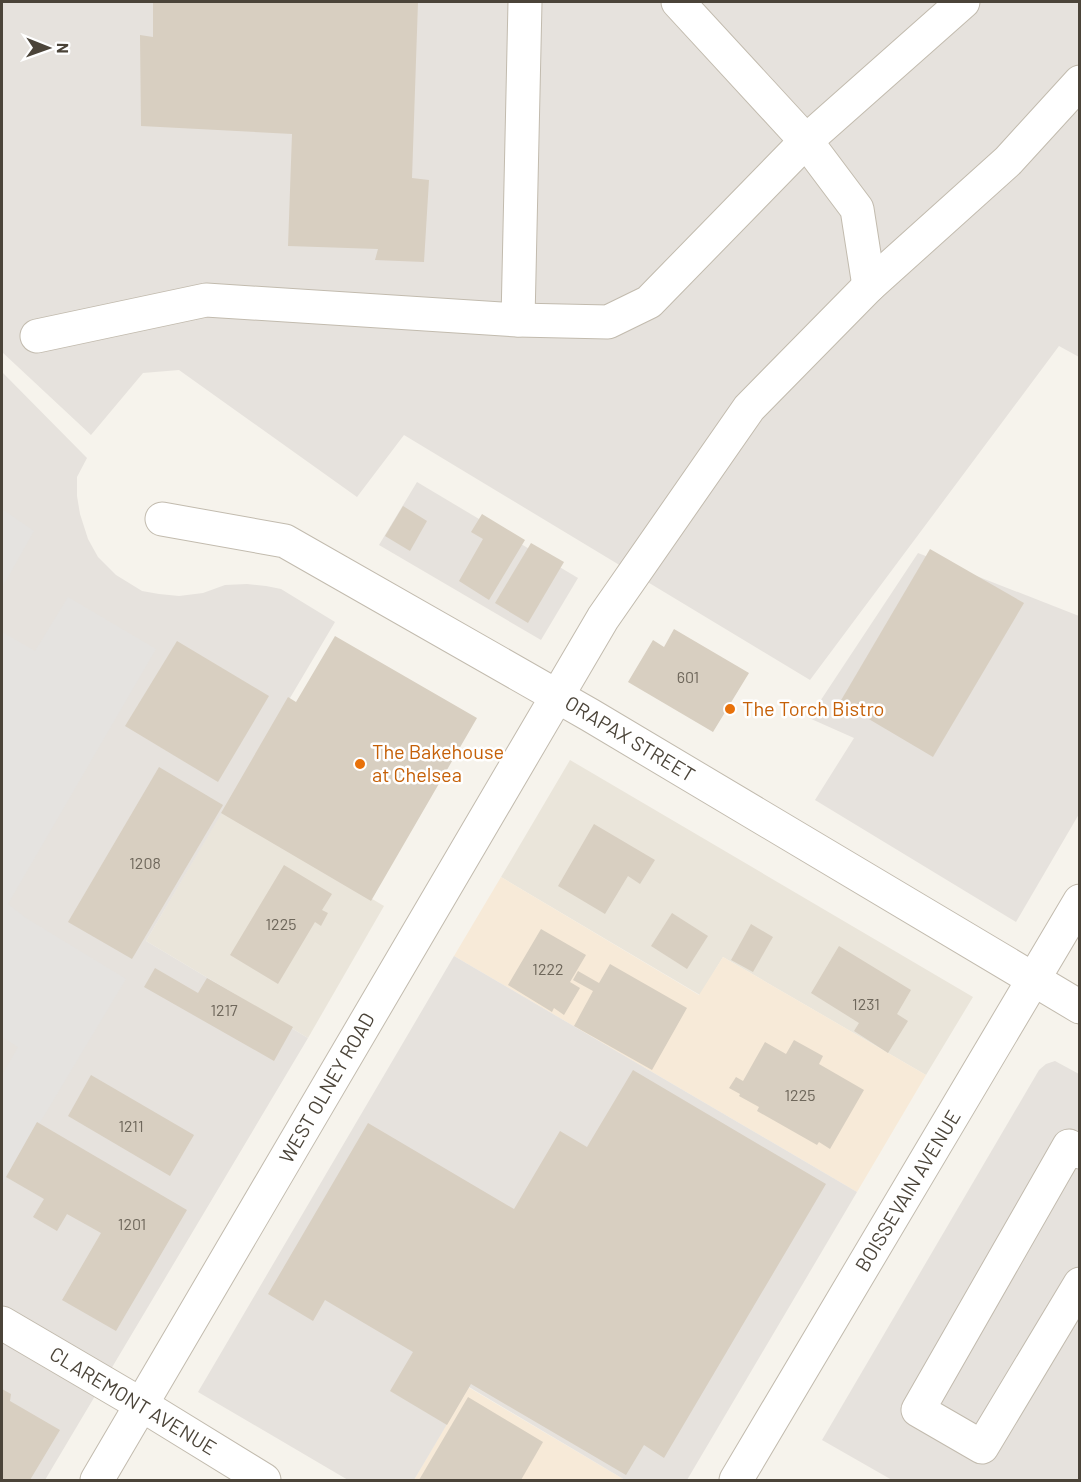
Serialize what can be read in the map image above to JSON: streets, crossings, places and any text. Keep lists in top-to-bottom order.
{
  "streets": {
    "street": [
      "ORAPAX STREET",
      "WEST OLNEY ROAD",
      "BOISSEVAIN AVENUE",
      "CLAREMONT AVENUE"
    ]
  },
  "crossings": [
    ["ORAPAX STREET", "WEST OLNEY ROAD"],
    ["ORAPAX STREET", "BOISSEVAIN AVENUE"],
    ["WEST OLNEY ROAD", "CLAREMONT AVENUE"]
  ],
  "places": ["The Torch Bistro", "The Bakehouse at Chelsea"],
  "house_numbers": [
    "601",
    "1208",
    "1225",
    "1222",
    "1231",
    "1217",
    "1225",
    "1211",
    "1201"
  ],
  "north": "right"
}
